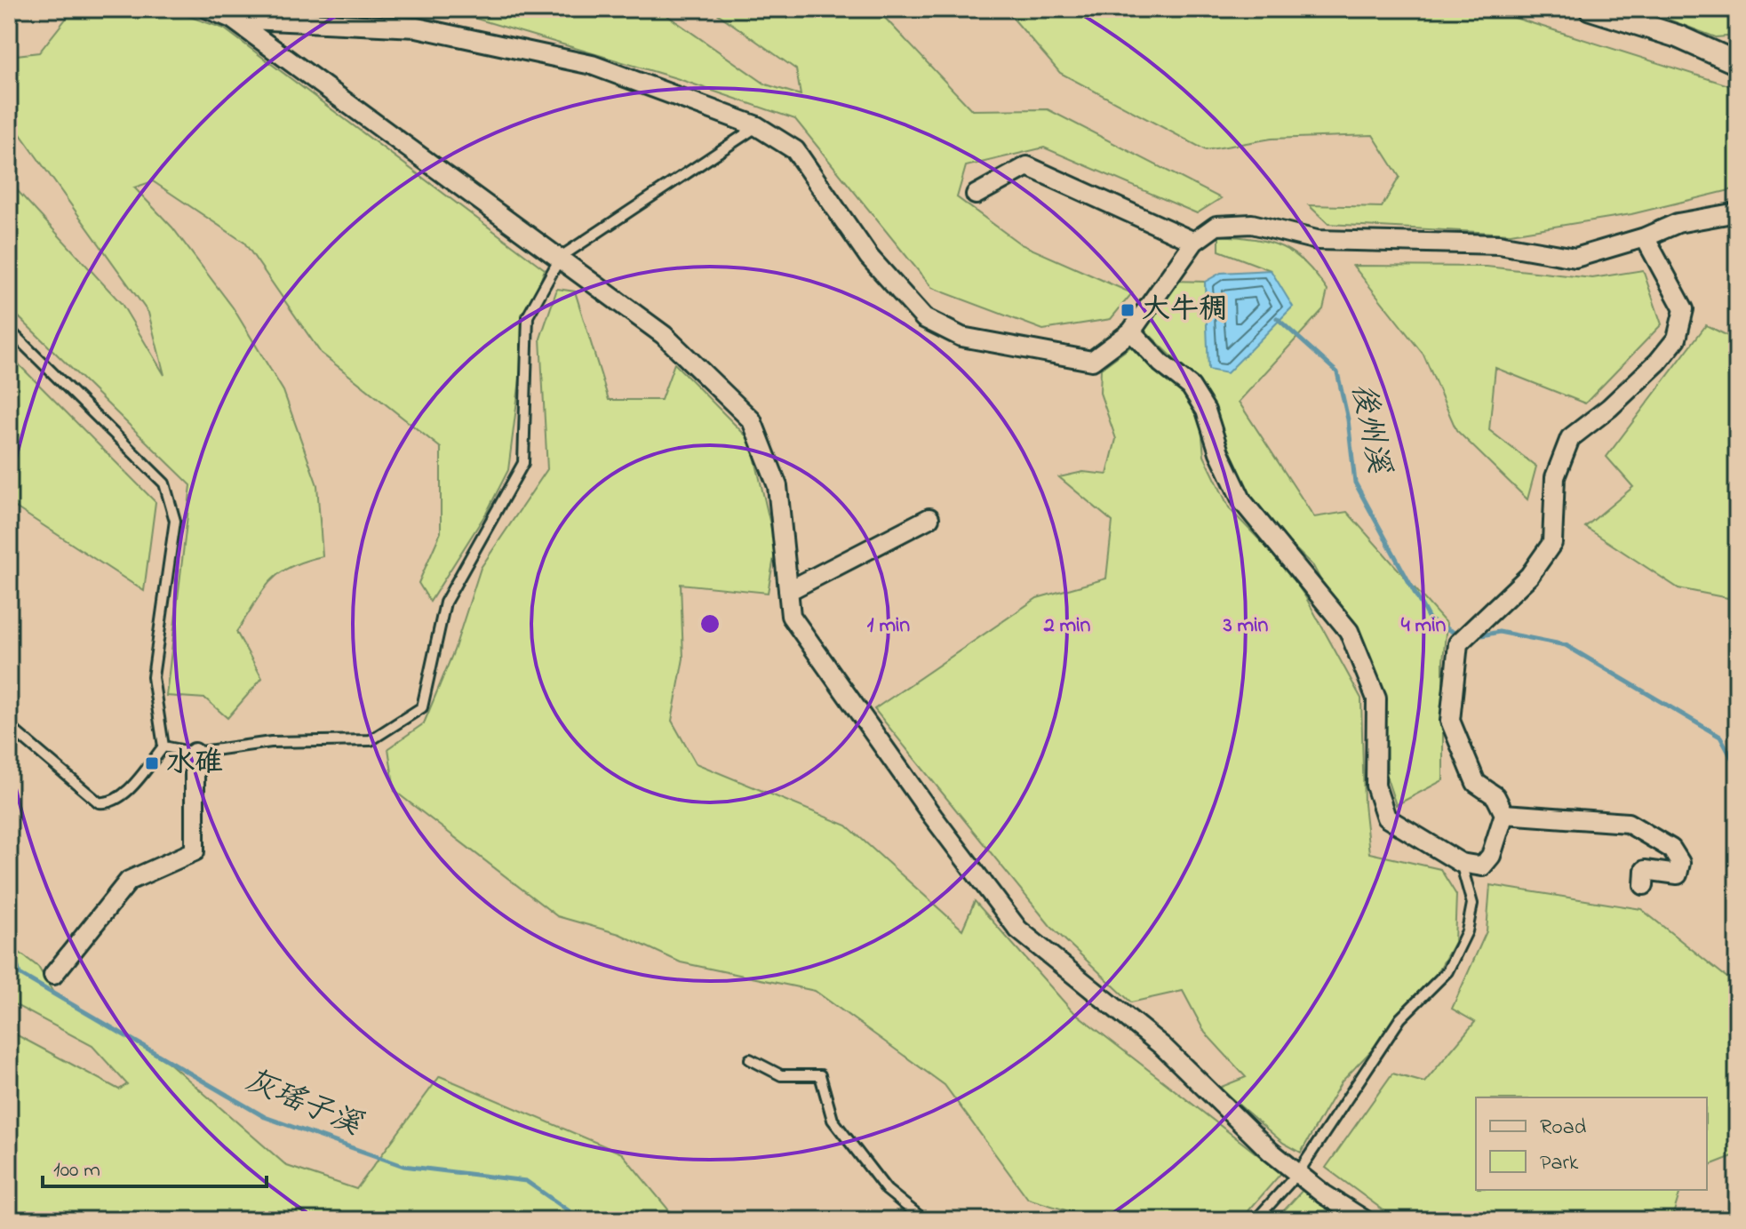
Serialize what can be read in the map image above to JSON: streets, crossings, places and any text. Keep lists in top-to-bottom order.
{
  "water": ["後州溪", "灰瑤子溪"],
  "places": {
    "transit": ["大牛稠", "水碓"]
  },
  "legend": ["Road", "Park"],
  "scale_bar": "100 m",
  "rings": [
    "1 min",
    "2 min",
    "3 min",
    "4 min"
  ]
}
